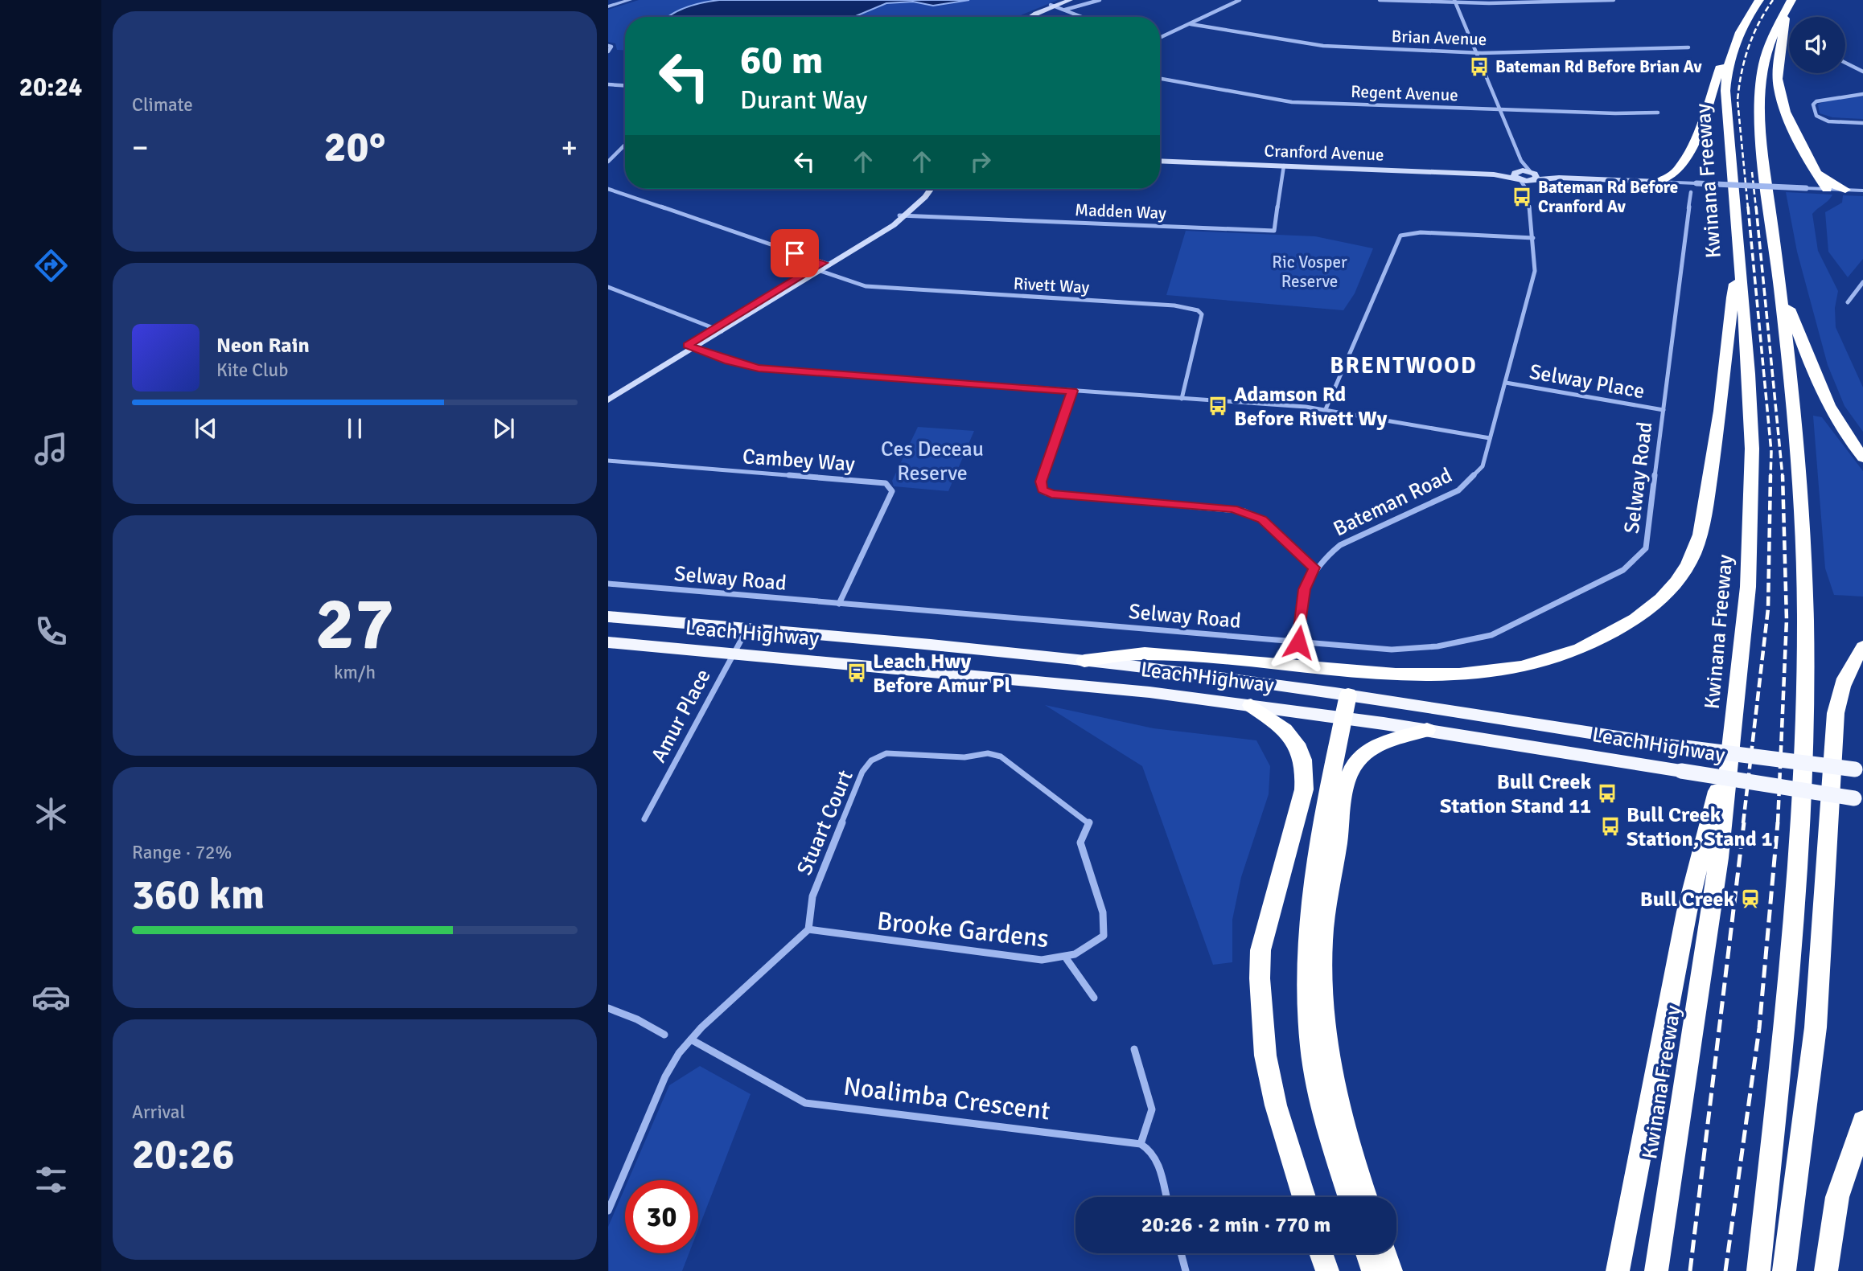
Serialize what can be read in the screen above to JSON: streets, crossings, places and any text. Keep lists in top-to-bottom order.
{
  "streets": {
    "highway": ["Kwinana Freeway", "Leach Highway"],
    "main road": ["Cranford Avenue"],
    "street": [
      "Brian Avenue",
      "Regent Avenue",
      "Madden Way",
      "Rivett Way",
      "Selway Place",
      "Cambey Way",
      "Selway Road",
      "Bateman Road",
      "Amur Place",
      "Stuart Court",
      "Brooke Gardens",
      "Noalimba Crescent"
    ]
  },
  "crossings": [
    ["Cranford Avenue", "Madden Way"],
    ["Cranford Avenue", "Selway Road"],
    ["Cranford Avenue", "Bateman Road"],
    ["Selway Place", "Selway Road"],
    ["Selway Place", "Bateman Road"],
    ["Cambey Way", "Selway Road"],
    ["Selway Road", "Bateman Road"],
    ["Leach Highway", "Amur Place"],
    ["Stuart Court", "Brooke Gardens"]
  ],
  "districts": ["BRENTWOOD"],
  "parks": ["Ric Vosper Reserve", "Ces Deceau Reserve"],
  "places": {
    "bus stop": [
      "Bateman Rd Before Brian Av",
      "Bateman Rd Before Cranford Av",
      "Adamson Rd Before Rivett Wy",
      "Leach Hwy Before Amur Pl",
      "Bull Creek Station Stand 11",
      "Bull Creek Station, Stand 1"
    ],
    "station": ["Bull Creek"]
  },
  "page": {
    "tabs": "20:24",
    "tile": [
      "Climate",
      ["27", "km/h"],
      ["Range · 72%", "360 km"],
      ["Arrival", "20:26"]
    ],
    "turn": ["60 m", "Durant Way"],
    "heat": ["−", "20°", "+"],
    "song": ["Neon Rain", "Kite Club"],
    "limit": "30",
    "trip": "20:26 · 2 min · 770 m"
  }
}
